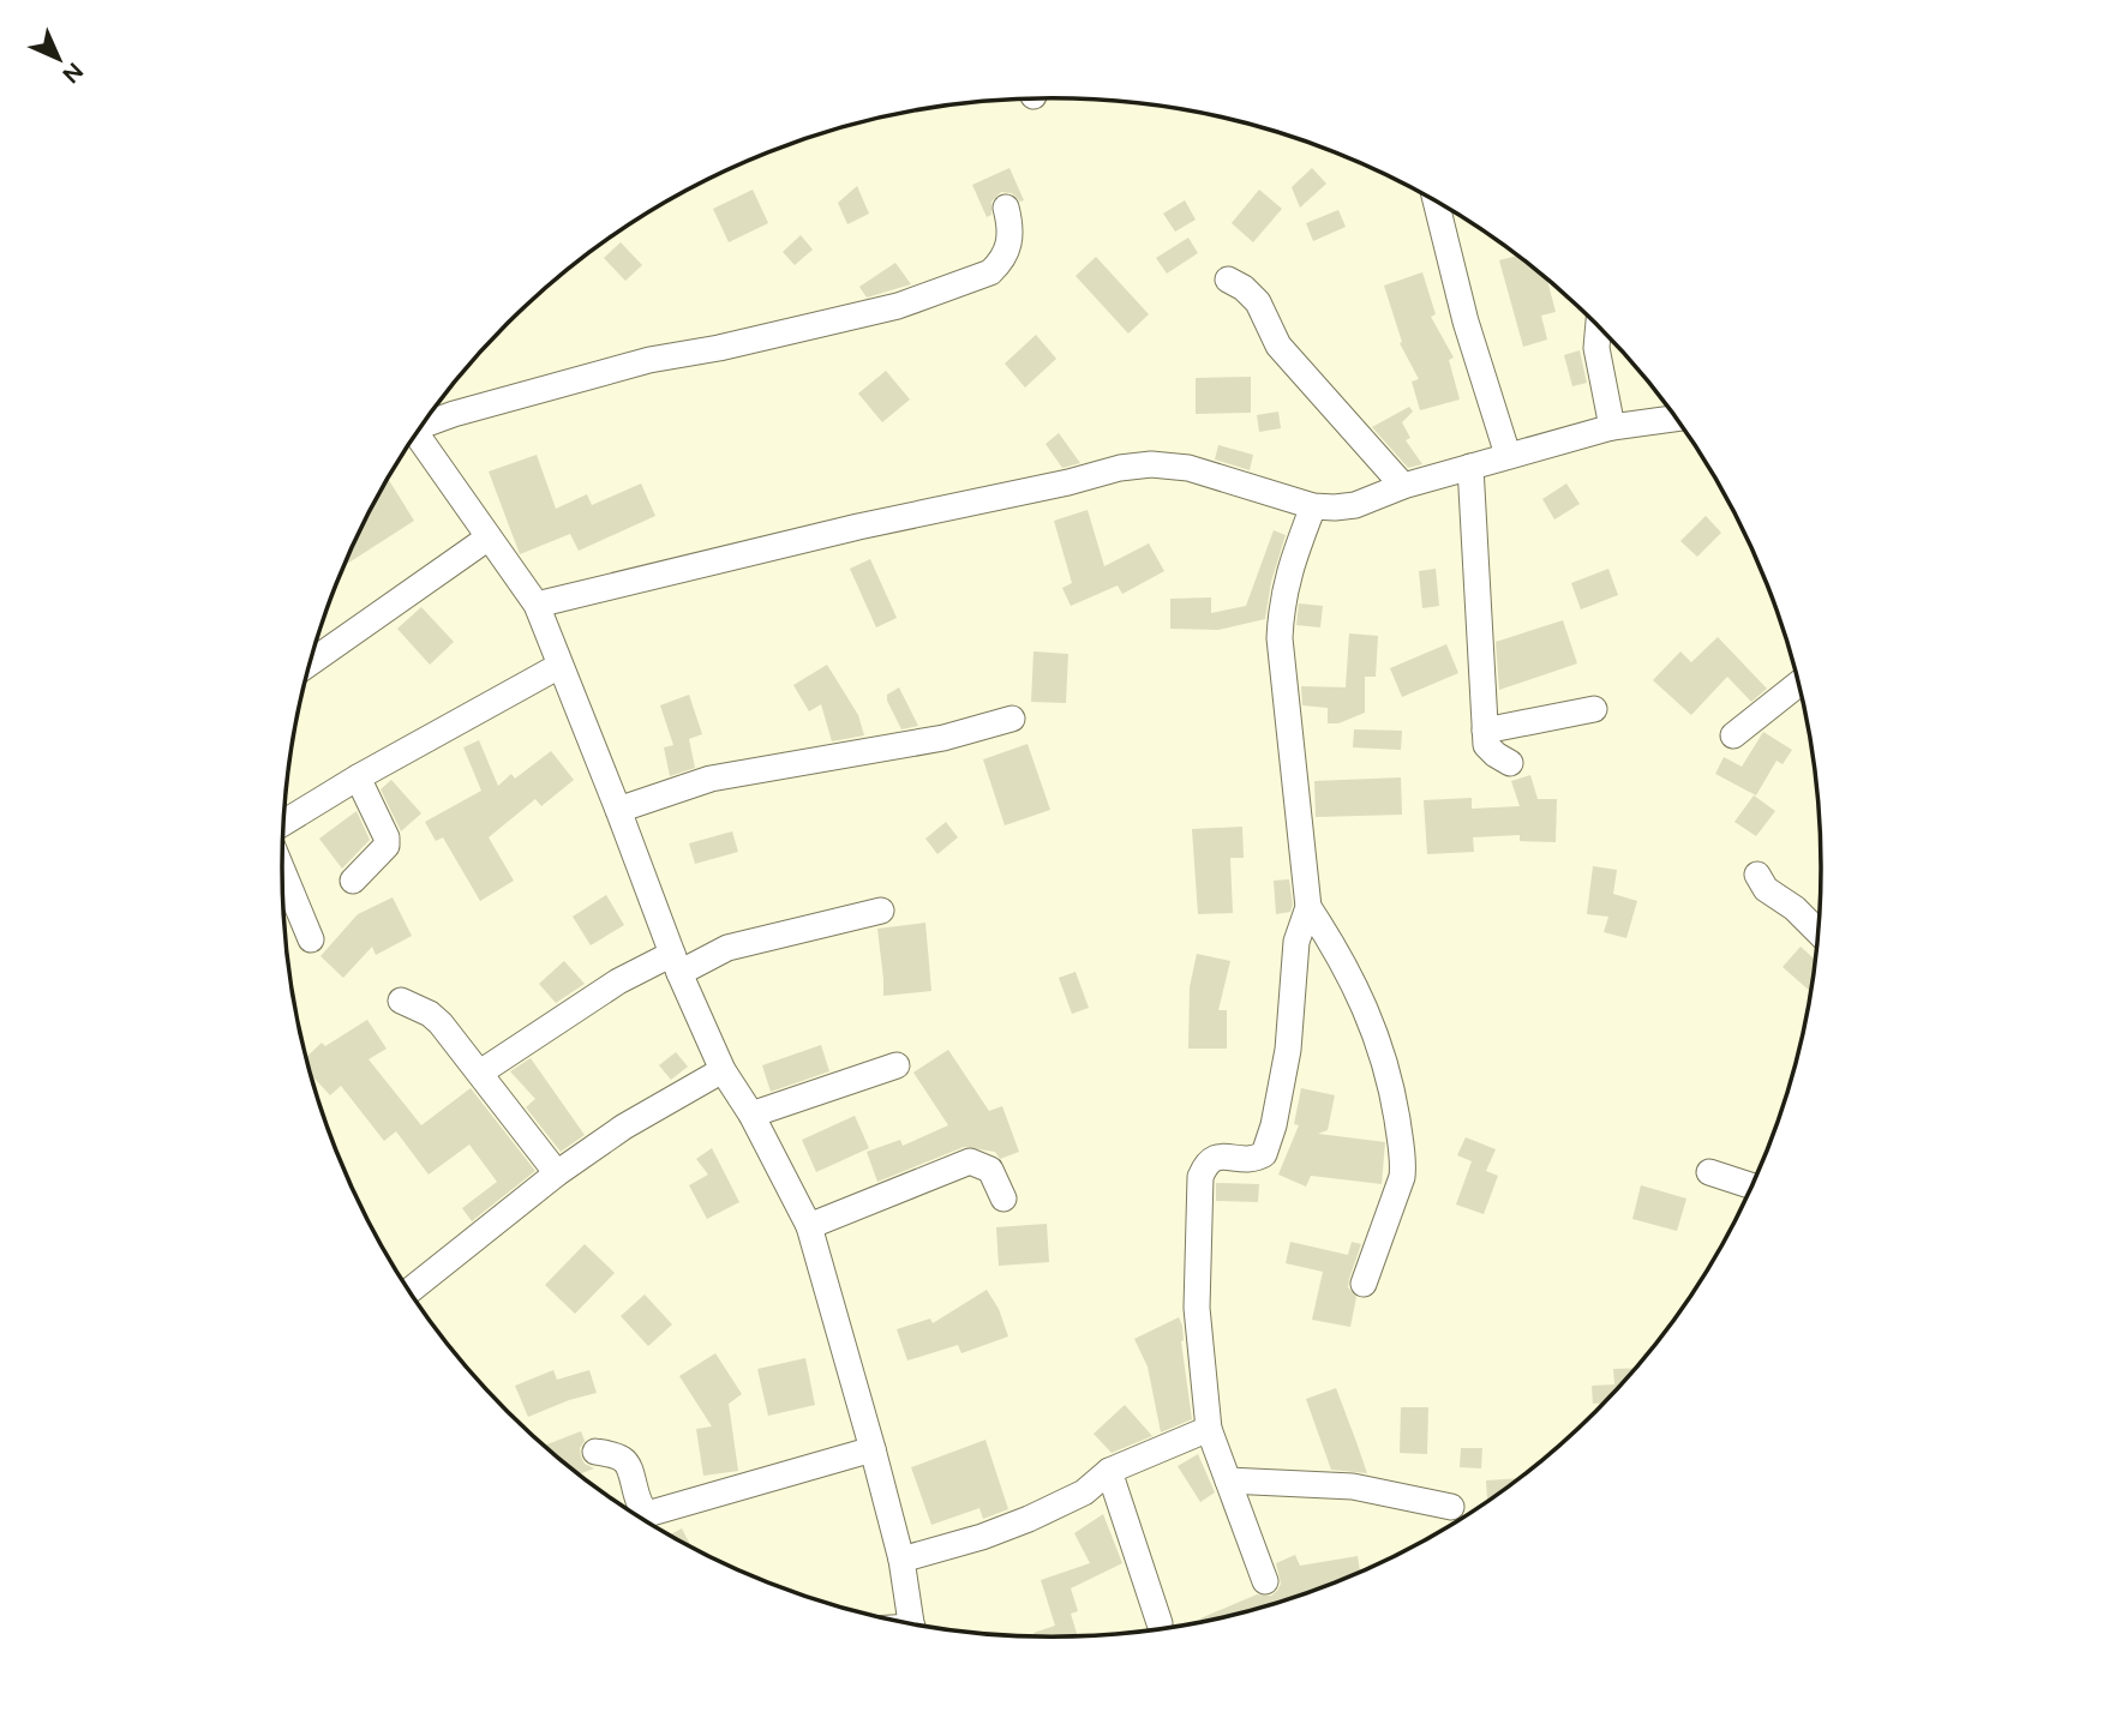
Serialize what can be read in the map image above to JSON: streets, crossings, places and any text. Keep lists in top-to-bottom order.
{
  "north": "bottom right"
}
